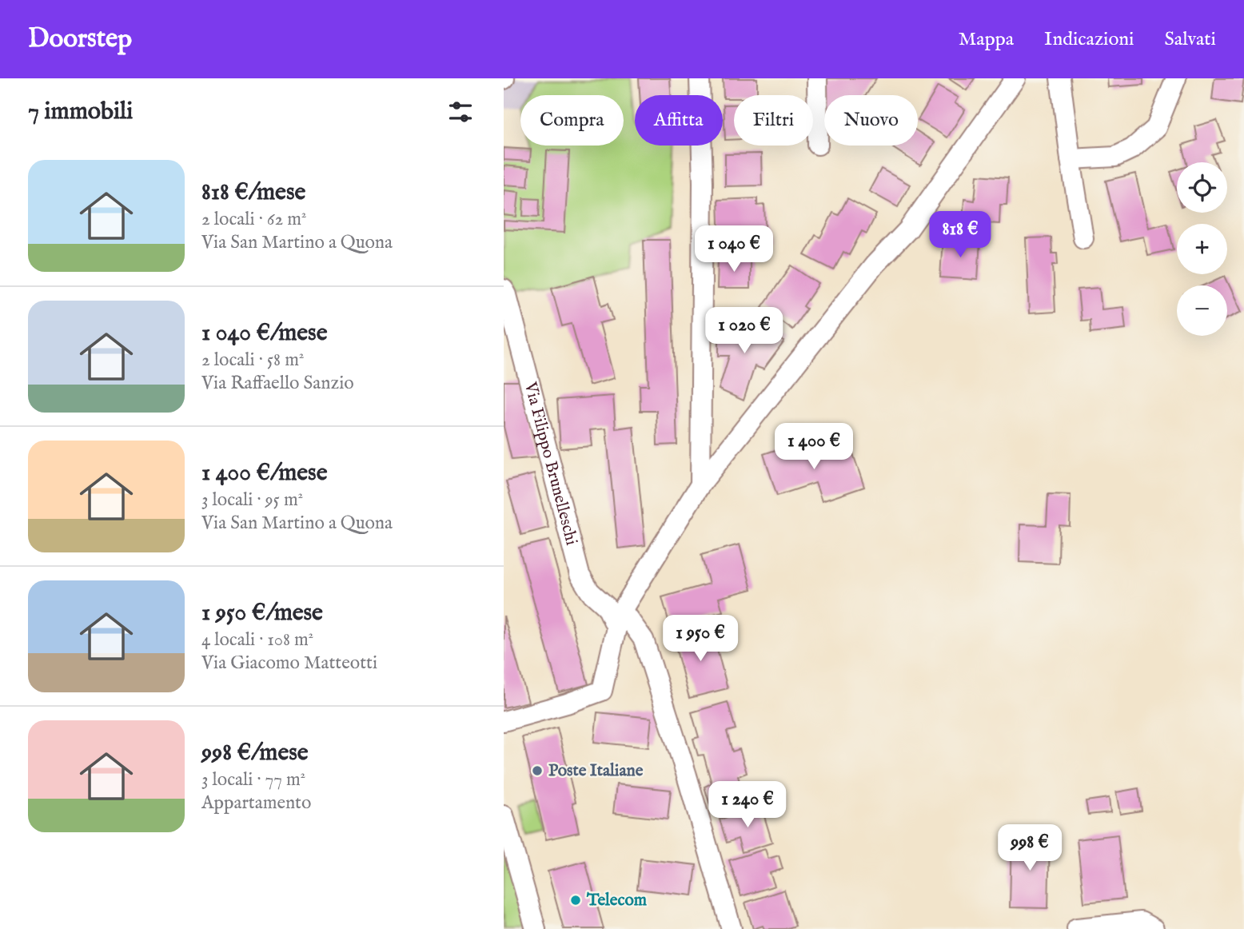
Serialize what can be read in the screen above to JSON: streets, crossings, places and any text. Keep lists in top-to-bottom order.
{
  "streets": {
    "street": ["Via Filippo Brunelleschi"]
  },
  "places": ["Poste Italiane", "Telecom"],
  "page": {
    "header": "Doorstep",
    "nav": ["Mappa", "Indicazioni", "Salvati"],
    "heading": "7 immobili",
    "chip": [
      "Compra",
      "Affitta",
      "Filtri",
      "Nuovo"
    ],
    "list": [
      {
        "name": "818 €/mese",
        "note": "2 locali · 62 m² · Via San Martino a Quona"
      },
      {
        "name": "1 040 €/mese",
        "note": "2 locali · 58 m² · Via Raffaello Sanzio"
      },
      {
        "name": "1 400 €/mese",
        "note": "3 locali · 95 m² · Via San Martino a Quona"
      },
      {
        "name": "1 950 €/mese",
        "note": "4 locali · 108 m² · Via Giacomo Matteotti"
      },
      {
        "name": "998 €/mese",
        "note": "3 locali · 77 m² · Appartamento"
      }
    ],
    "map_buttons": ["+", "−"],
    "price": [
      "818 €",
      "1 040 €",
      "1 020 €",
      "1 400 €",
      "1 950 €",
      "1 240 €",
      "998 €"
    ]
  }
}
